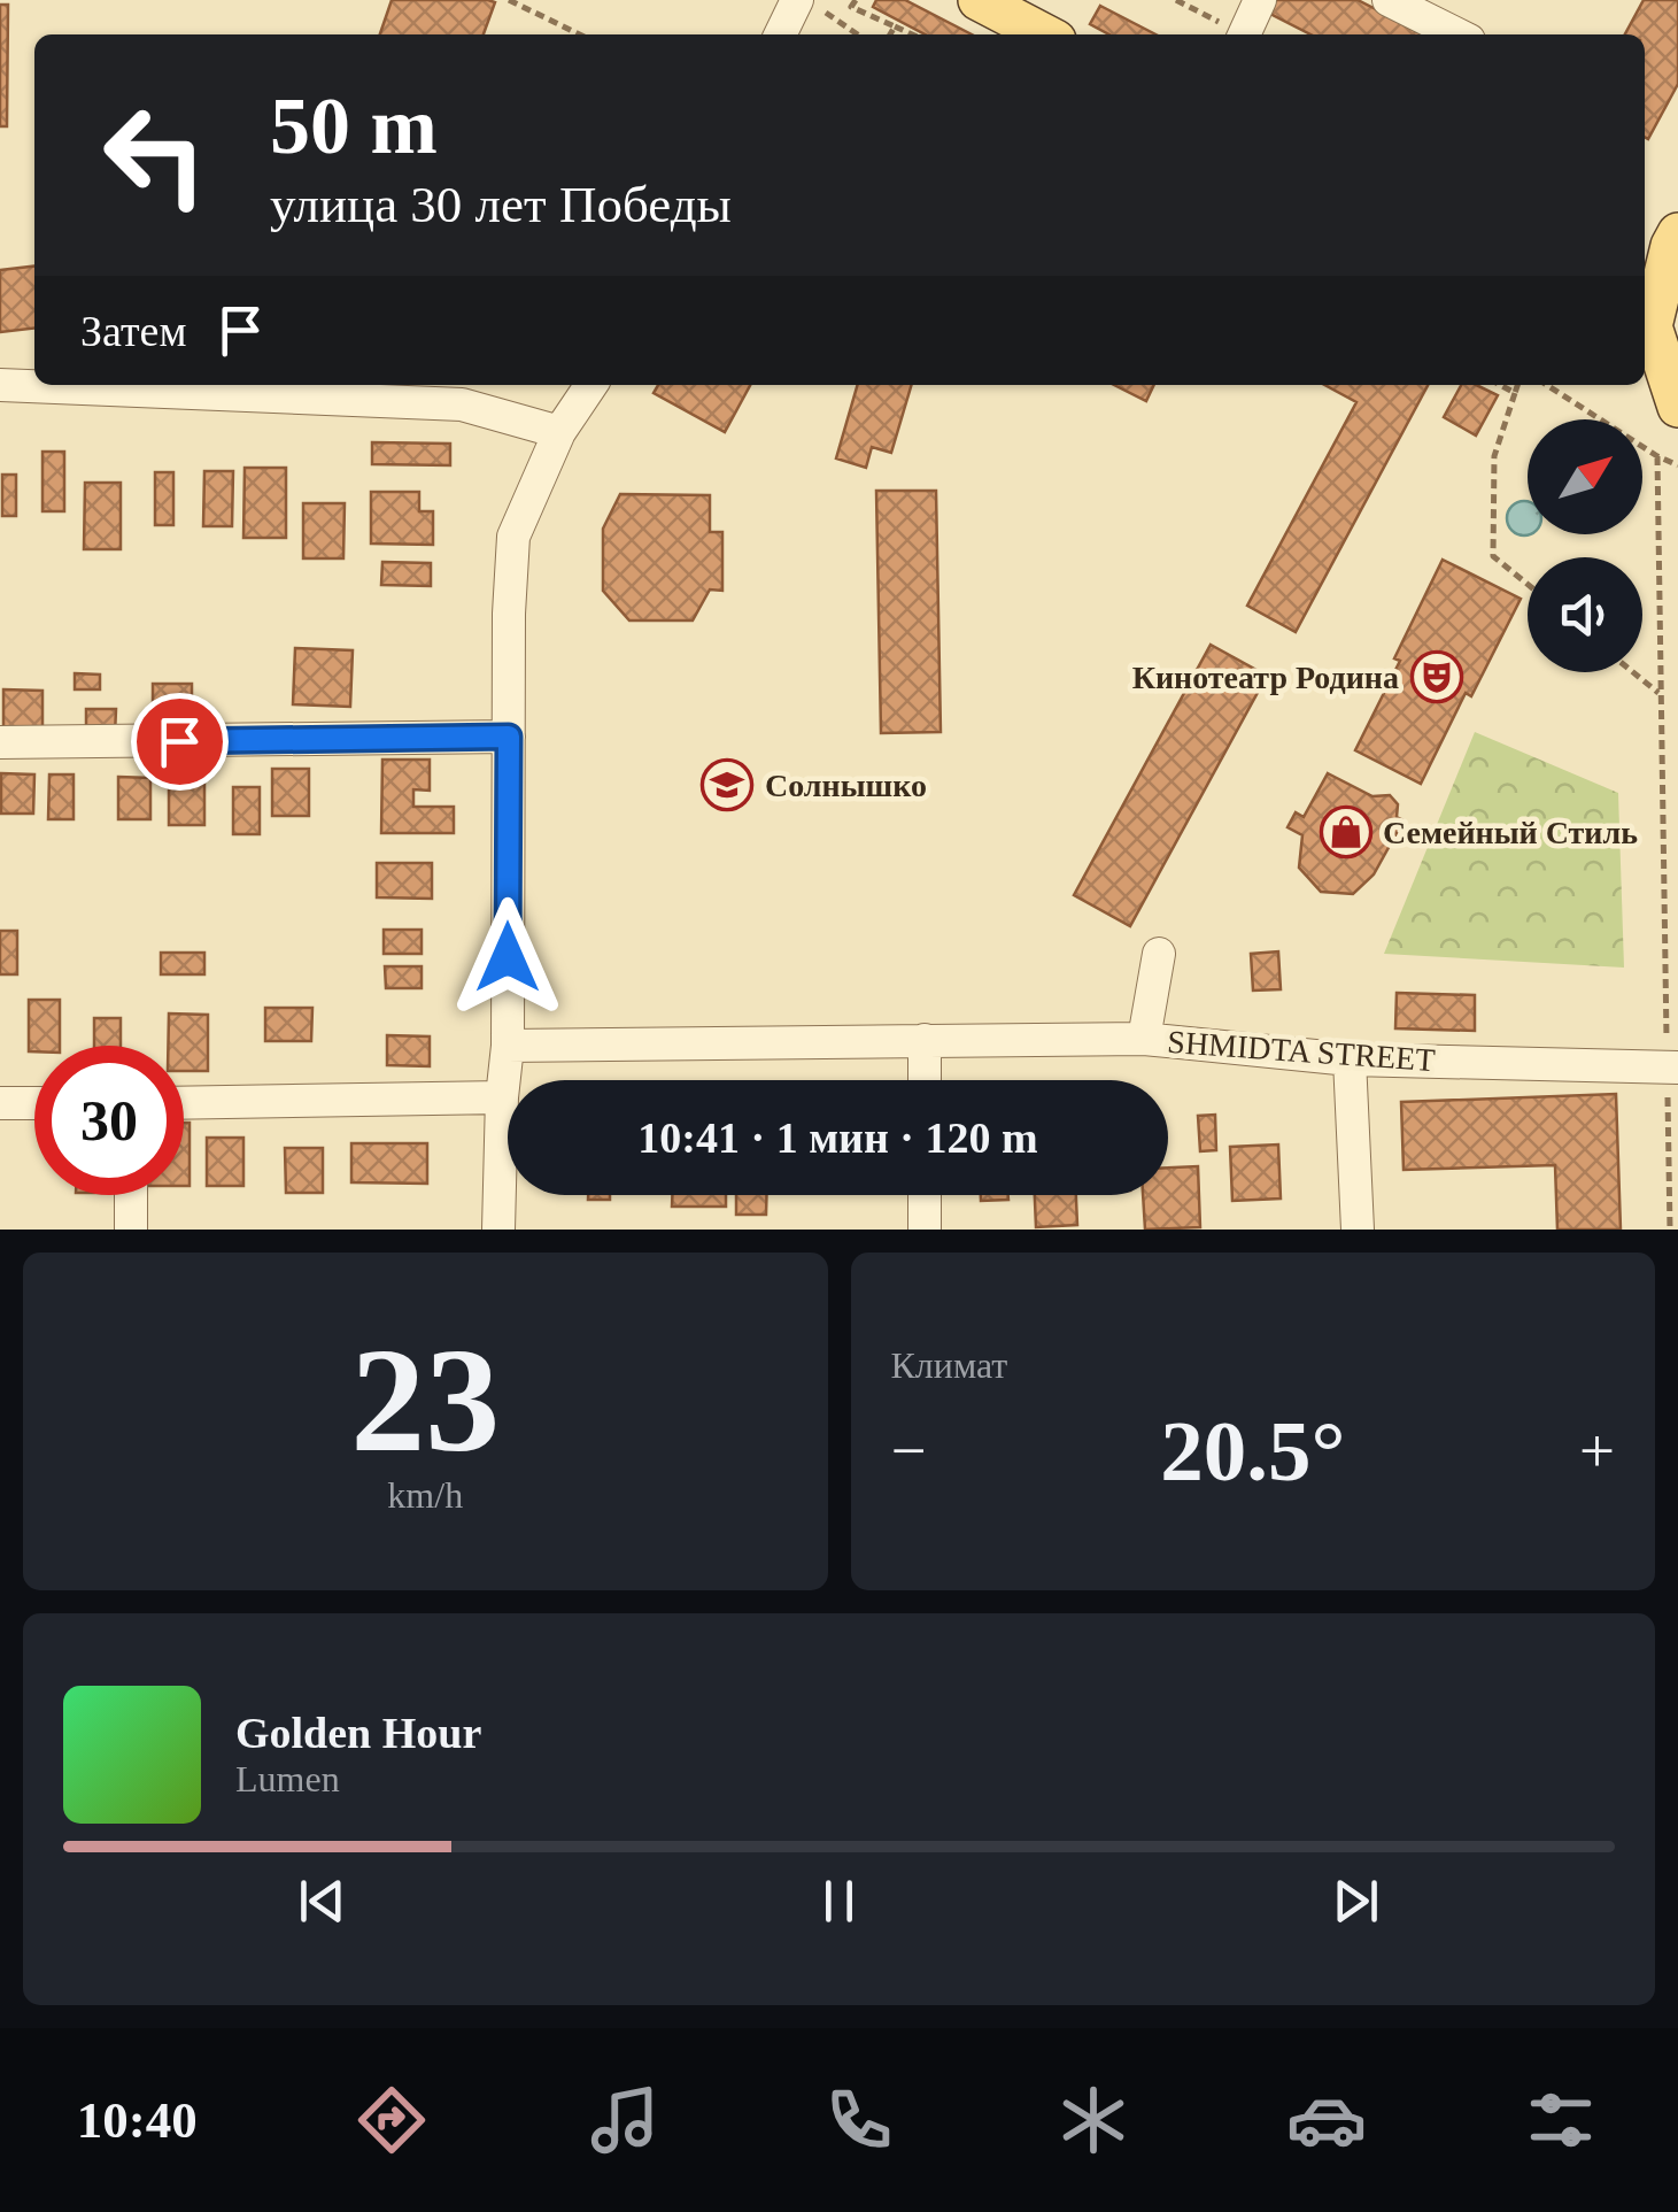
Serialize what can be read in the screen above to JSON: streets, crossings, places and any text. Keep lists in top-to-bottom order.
{
  "streets": {
    "street": ["SHMIDTA STREET"]
  },
  "places": {
    "theatre": ["Кинотеатр Родина"],
    "school or university": ["Солнышко"],
    "shop": ["Семейный Стиль"]
  },
  "north": "top right",
  "page": {
    "turn": ["50 m", "улица 30 лет Победы"],
    "then": "Затем",
    "limit": "30",
    "trip": "10:41 · 1 мин · 120 m",
    "tile": [
      ["23", "km/h"],
      "Климат"
    ],
    "heat": ["−", "20.5°", "+"],
    "song": ["Golden Hour", "Lumen"],
    "tabs": "10:40"
  }
}
